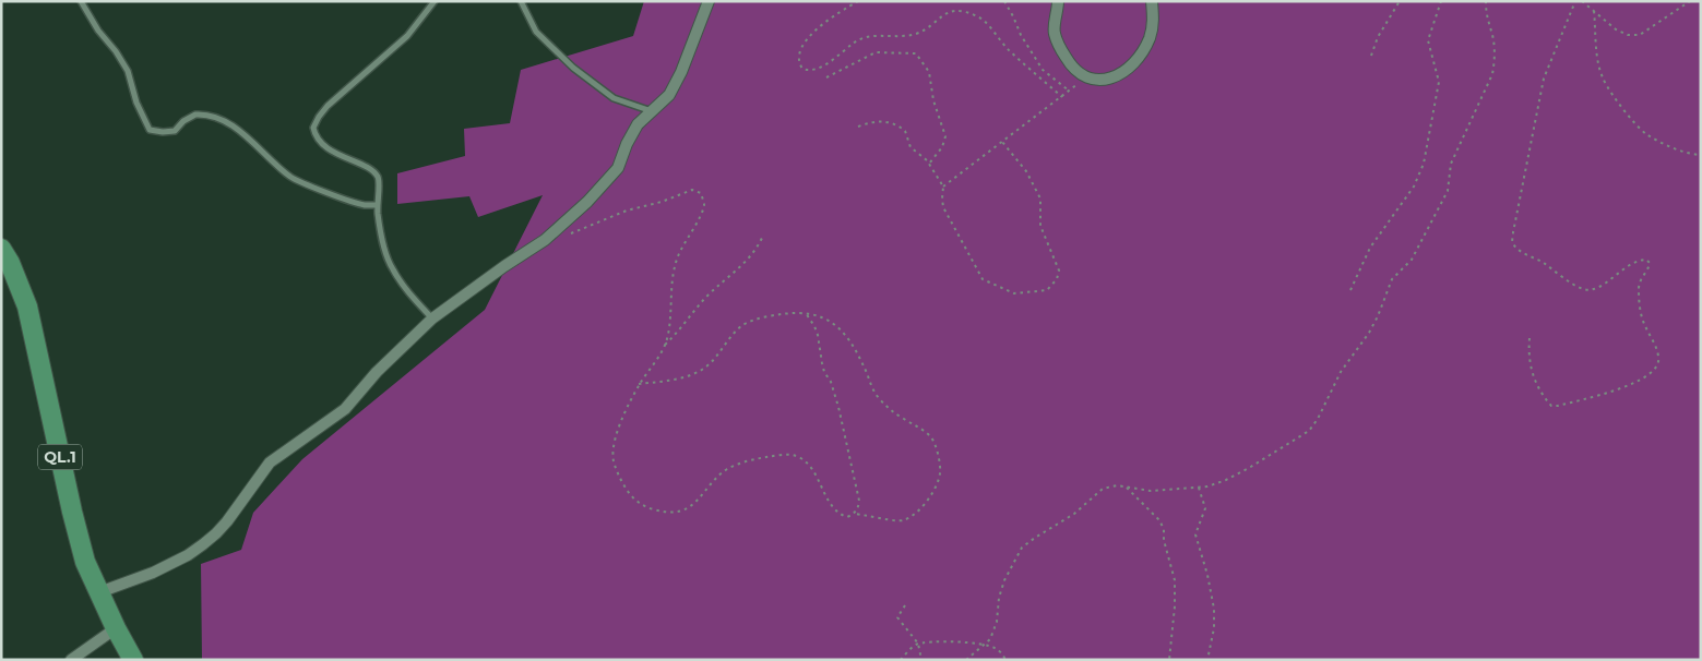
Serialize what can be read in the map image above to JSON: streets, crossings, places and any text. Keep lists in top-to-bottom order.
{
  "streets": {
    "highway": ["QL.1"]
  }
}
